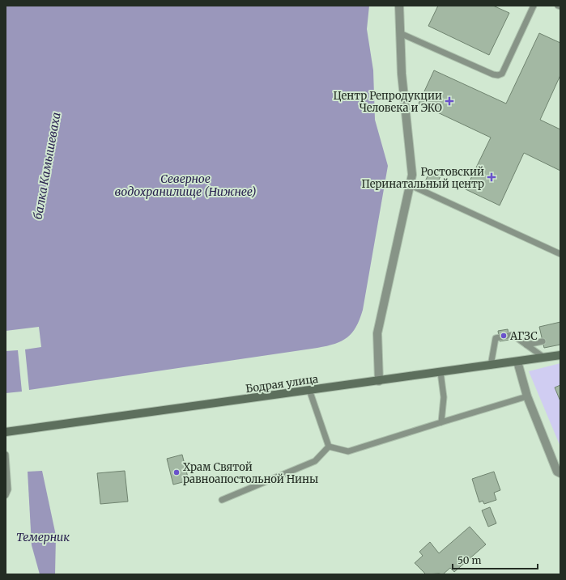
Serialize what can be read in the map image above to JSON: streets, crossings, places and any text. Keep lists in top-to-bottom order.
{
  "streets": {
    "main road": ["Бодрая улица"]
  },
  "water": ["балка Камышеваха", "Северное водохранилище (Нижнее)", "Темерник"],
  "places": {
    "health": ["Центр Репродукции Человека и ЭКО", "Ростовский Перинатальный центр"],
    "other": ["АГЗС", "Храм Святой равноапостольной Нины"]
  },
  "scale_bar": "50 m"
}
